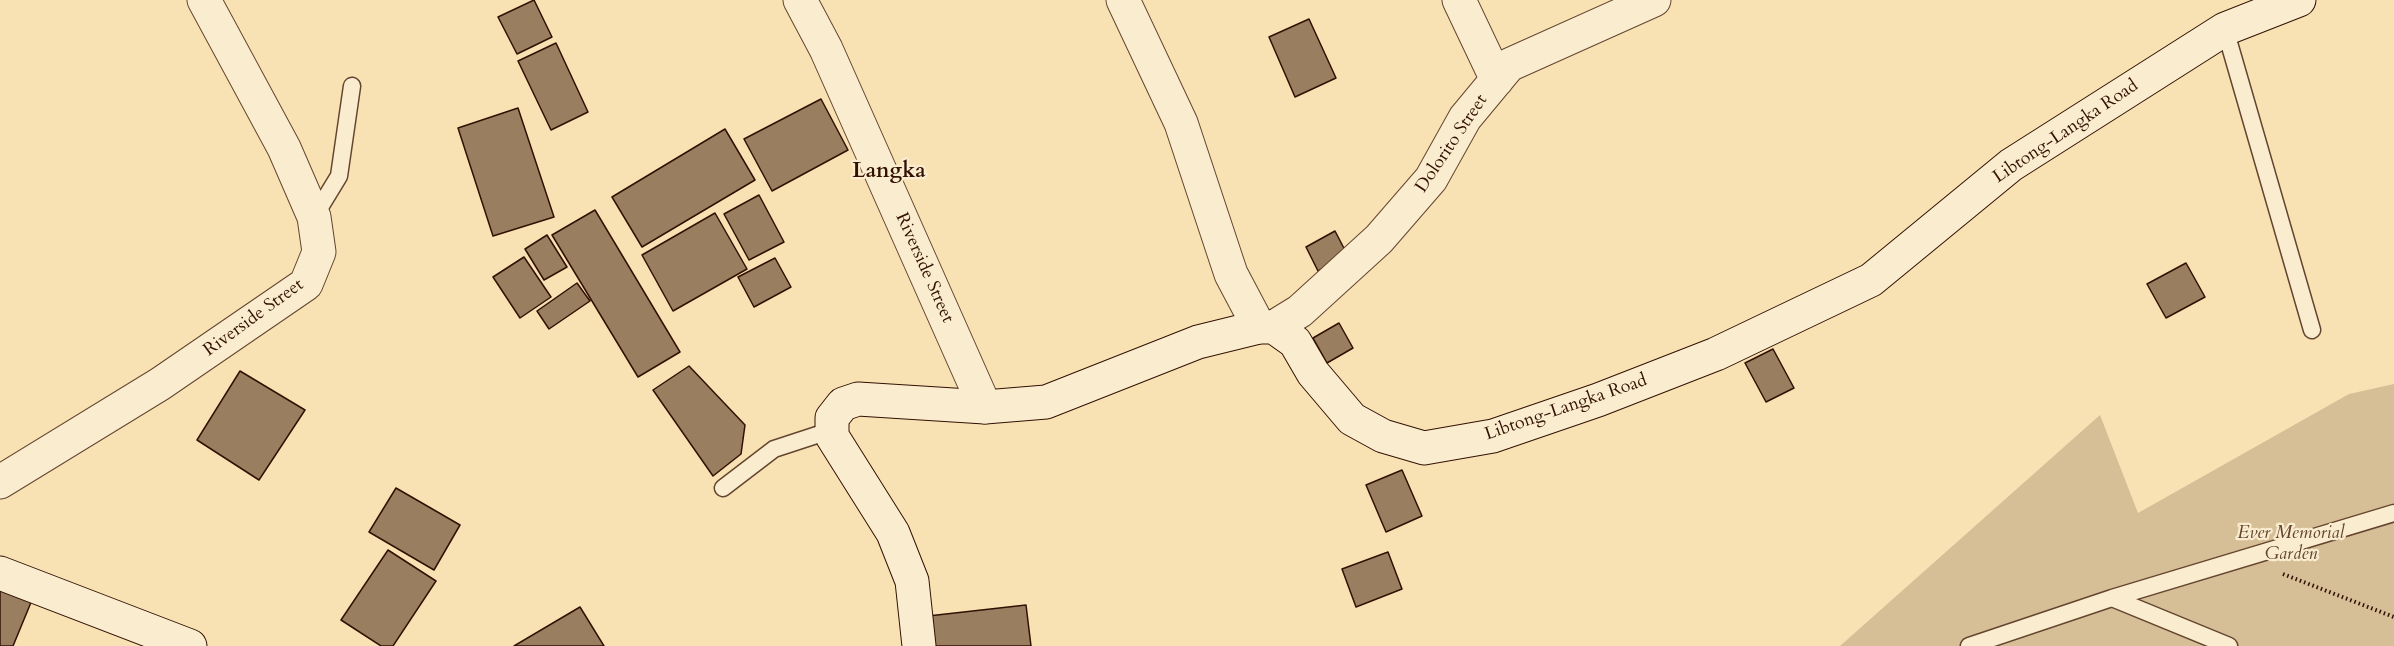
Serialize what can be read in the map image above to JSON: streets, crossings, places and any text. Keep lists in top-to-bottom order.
{
  "streets": {
    "main road": ["Libtong-Langka Road", "Dolorito Street", "Riverside Street"]
  },
  "crossings": [
    ["Libtong-Langka Road", "Dolorito Street"]
  ],
  "districts": ["Langka"],
  "parks": ["Ever Memorial Garden"]
}
